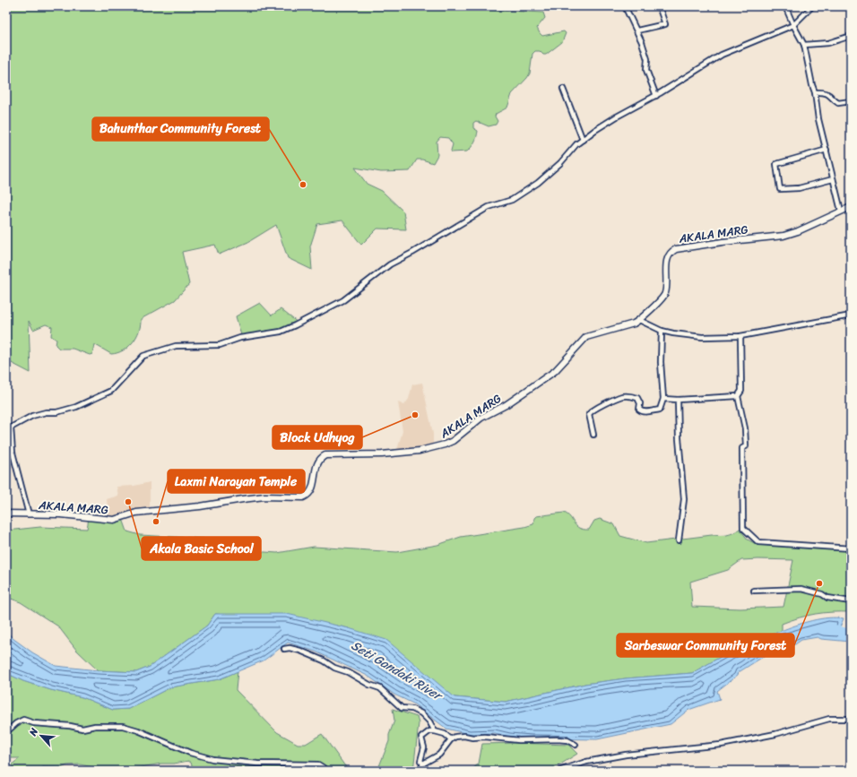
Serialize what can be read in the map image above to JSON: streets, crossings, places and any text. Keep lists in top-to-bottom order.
{
  "streets": {
    "main road": ["AKALA MARG"]
  },
  "water": ["Seti Gandaki River"],
  "places": [
    "Bahunthar Community Forest",
    "Block Udhyog",
    "Akala Basic School",
    "Laxmi Narayan Temple",
    "Sarbeswar Community Forest"
  ],
  "north": "top left"
}
